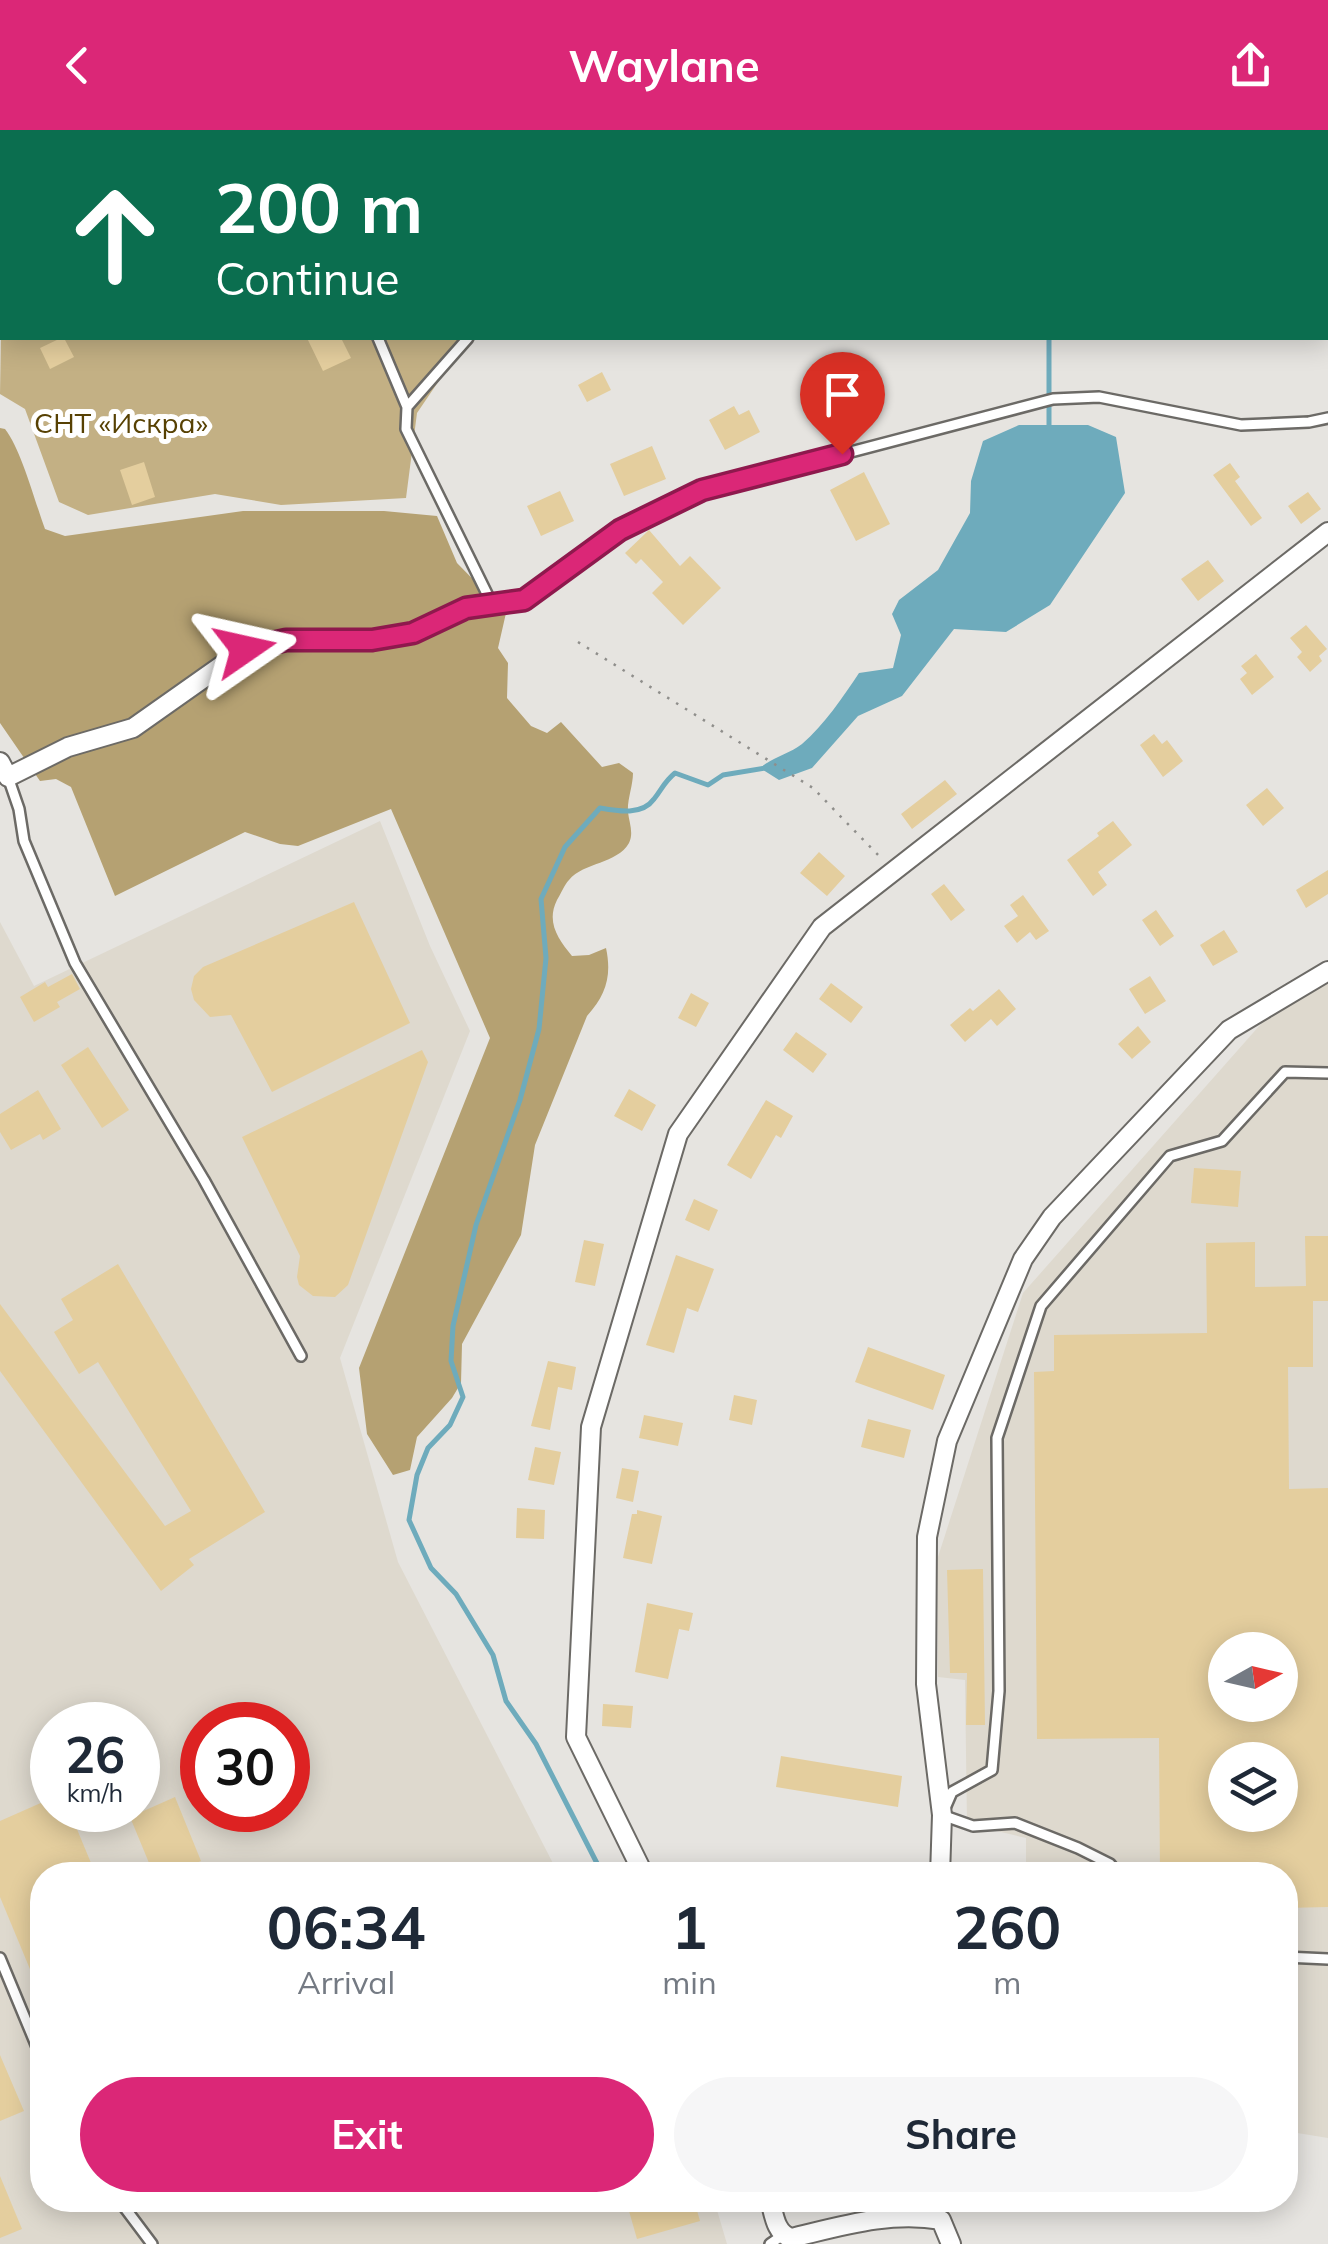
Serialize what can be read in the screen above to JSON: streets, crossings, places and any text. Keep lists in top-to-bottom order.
{
  "parks": ["СНТ «Искра»"],
  "north": "right",
  "page": {
    "header": "Waylane",
    "turn": ["200 m", "Continue"],
    "speed": "26 km/h",
    "limit": "30",
    "eta": [
      "06:34",
      "Arrival",
      "1",
      "min",
      "260",
      "m"
    ],
    "buttons": ["Exit", "Share"]
  }
}
